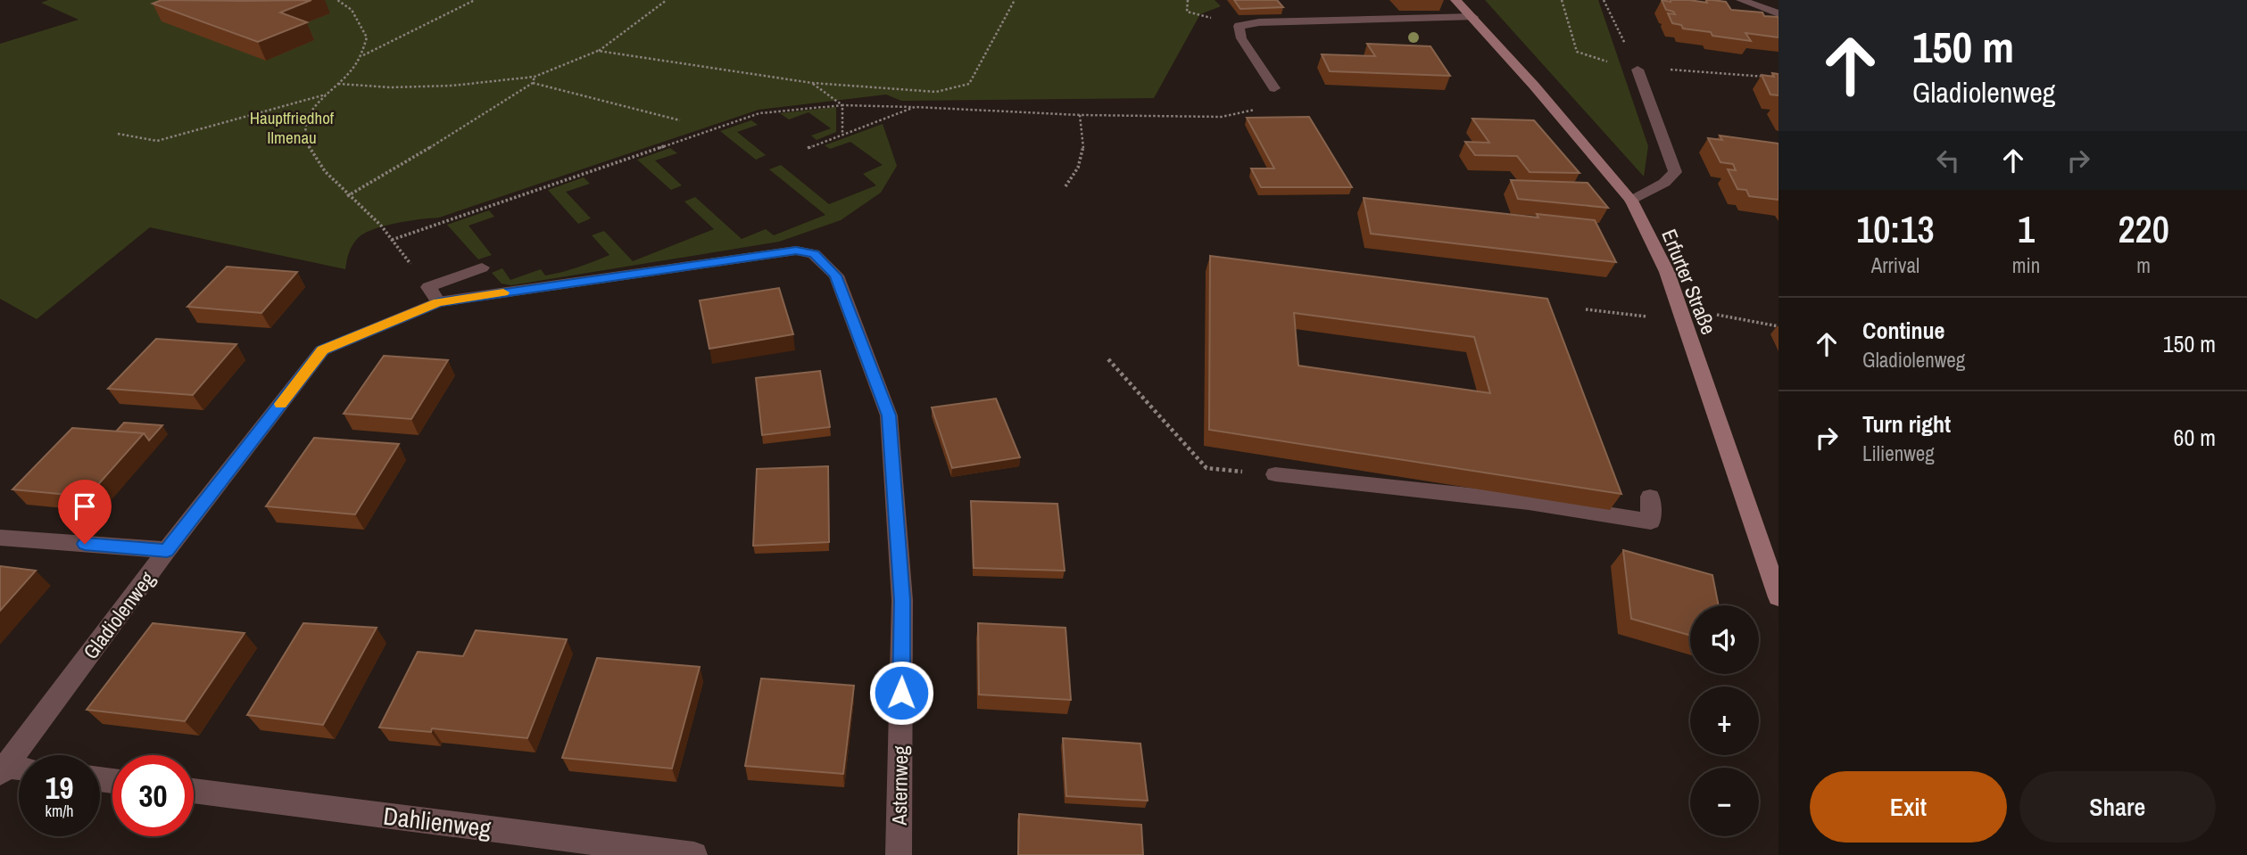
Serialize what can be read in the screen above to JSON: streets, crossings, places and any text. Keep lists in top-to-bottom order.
{
  "streets": {
    "main road": ["Erfurter Straße"],
    "street": ["Gladiolenweg", "Asternweg", "Dahlienweg"]
  },
  "crossings": [
    ["Gladiolenweg", "Asternweg"]
  ],
  "parks": ["Hauptfriedhof Ilmenau"],
  "page": {
    "turn": ["150 m", "Gladiolenweg"],
    "eta": [
      "10:13",
      "Arrival",
      "1",
      "min",
      "220",
      "m"
    ],
    "list": [
      {
        "name": "Continue",
        "note": "Gladiolenweg",
        "value": "150 m"
      },
      {
        "name": "Turn right",
        "note": "Lilienweg",
        "value": "60 m"
      }
    ],
    "map_buttons": ["+", "−"],
    "speed": "19 km/h",
    "limit": "30",
    "buttons": ["Exit", "Share"]
  }
}
